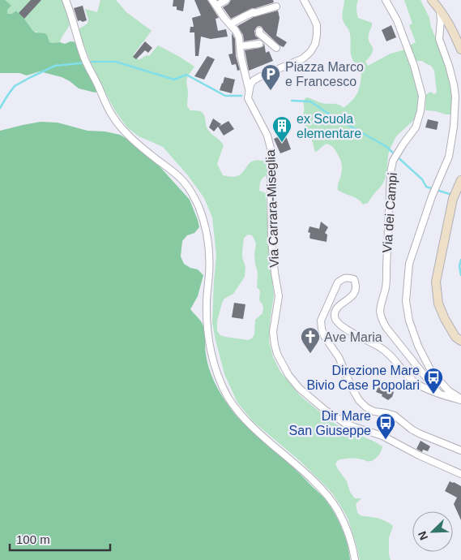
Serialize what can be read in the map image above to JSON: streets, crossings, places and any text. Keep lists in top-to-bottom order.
{
  "streets": {
    "street": ["Via Carrara-Miseglia", "Via dei Campi"]
  },
  "places": {
    "parking": ["Piazza Marco e Francesco"],
    "building": ["ex Scuola elementare"],
    "church": ["Ave Maria"],
    "bus stop": ["Direzione Mare Bivio Case Popolari", "Dir Mare San Giuseppe"]
  },
  "scale_bar": "100 m",
  "north": "bottom left"
}
